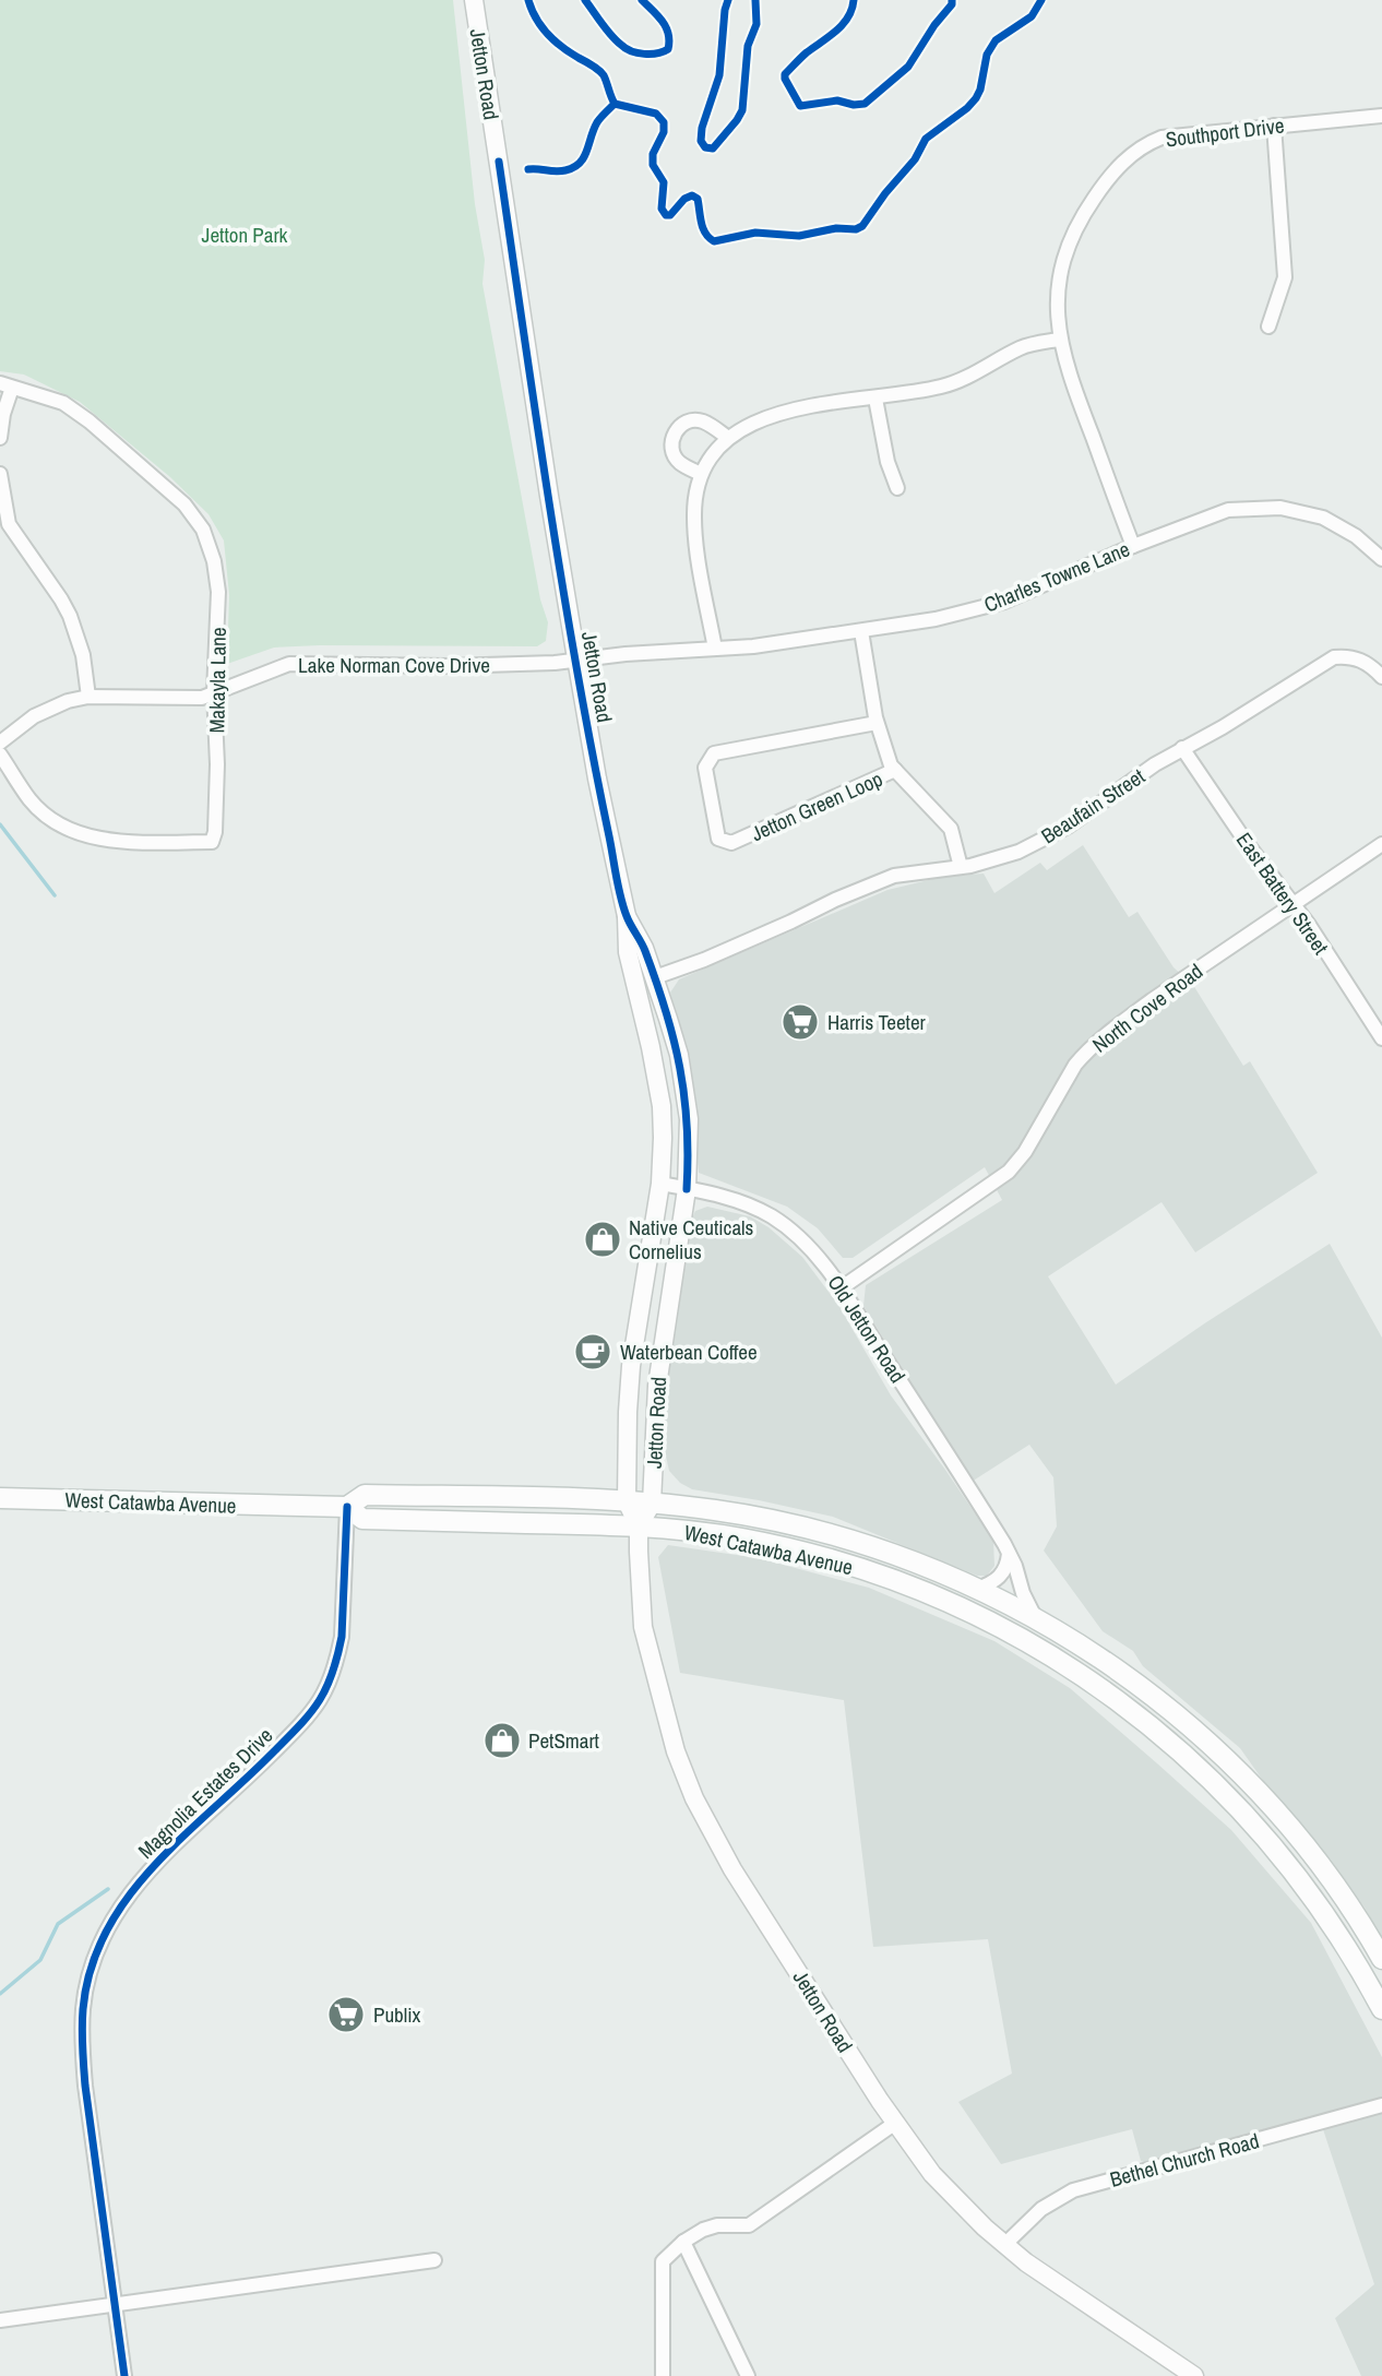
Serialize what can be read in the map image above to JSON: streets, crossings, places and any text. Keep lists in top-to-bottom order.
{
  "streets": {
    "main road": ["West Catawba Avenue"],
    "street": [
      "Jetton Road",
      "Southport Drive",
      "Charles Towne Lane",
      "Lake Norman Cove Drive",
      "Makayla Lane",
      "Jetton Green Loop",
      "Beaufain Street",
      "East Battery Street",
      "North Cove Road",
      "Old Jetton Road",
      "Magnolia Estates Drive",
      "Bethel Church Road"
    ]
  },
  "crossings": [
    ["Jetton Road", "Charles Towne Lane"],
    ["Jetton Road", "Lake Norman Cove Drive"],
    ["Jetton Road", "Beaufain Street"],
    ["Jetton Road", "Old Jetton Road"],
    ["Jetton Road", "West Catawba Avenue"],
    ["Jetton Road", "Bethel Church Road"],
    ["Southport Drive", "Charles Towne Lane"],
    ["Charles Towne Lane", "Lake Norman Cove Drive"],
    ["Lake Norman Cove Drive", "Makayla Lane"],
    ["Beaufain Street", "East Battery Street"],
    ["East Battery Street", "North Cove Road"],
    ["North Cove Road", "Old Jetton Road"],
    ["Old Jetton Road", "West Catawba Avenue"],
    ["West Catawba Avenue", "Magnolia Estates Drive"]
  ],
  "parks": ["Jetton Park"],
  "places": {
    "supermarket": ["Harris Teeter", "Publix"],
    "shop": ["Native Ceuticals Cornelius", "PetSmart"],
    "cafe": ["Waterbean Coffee"]
  }
}
